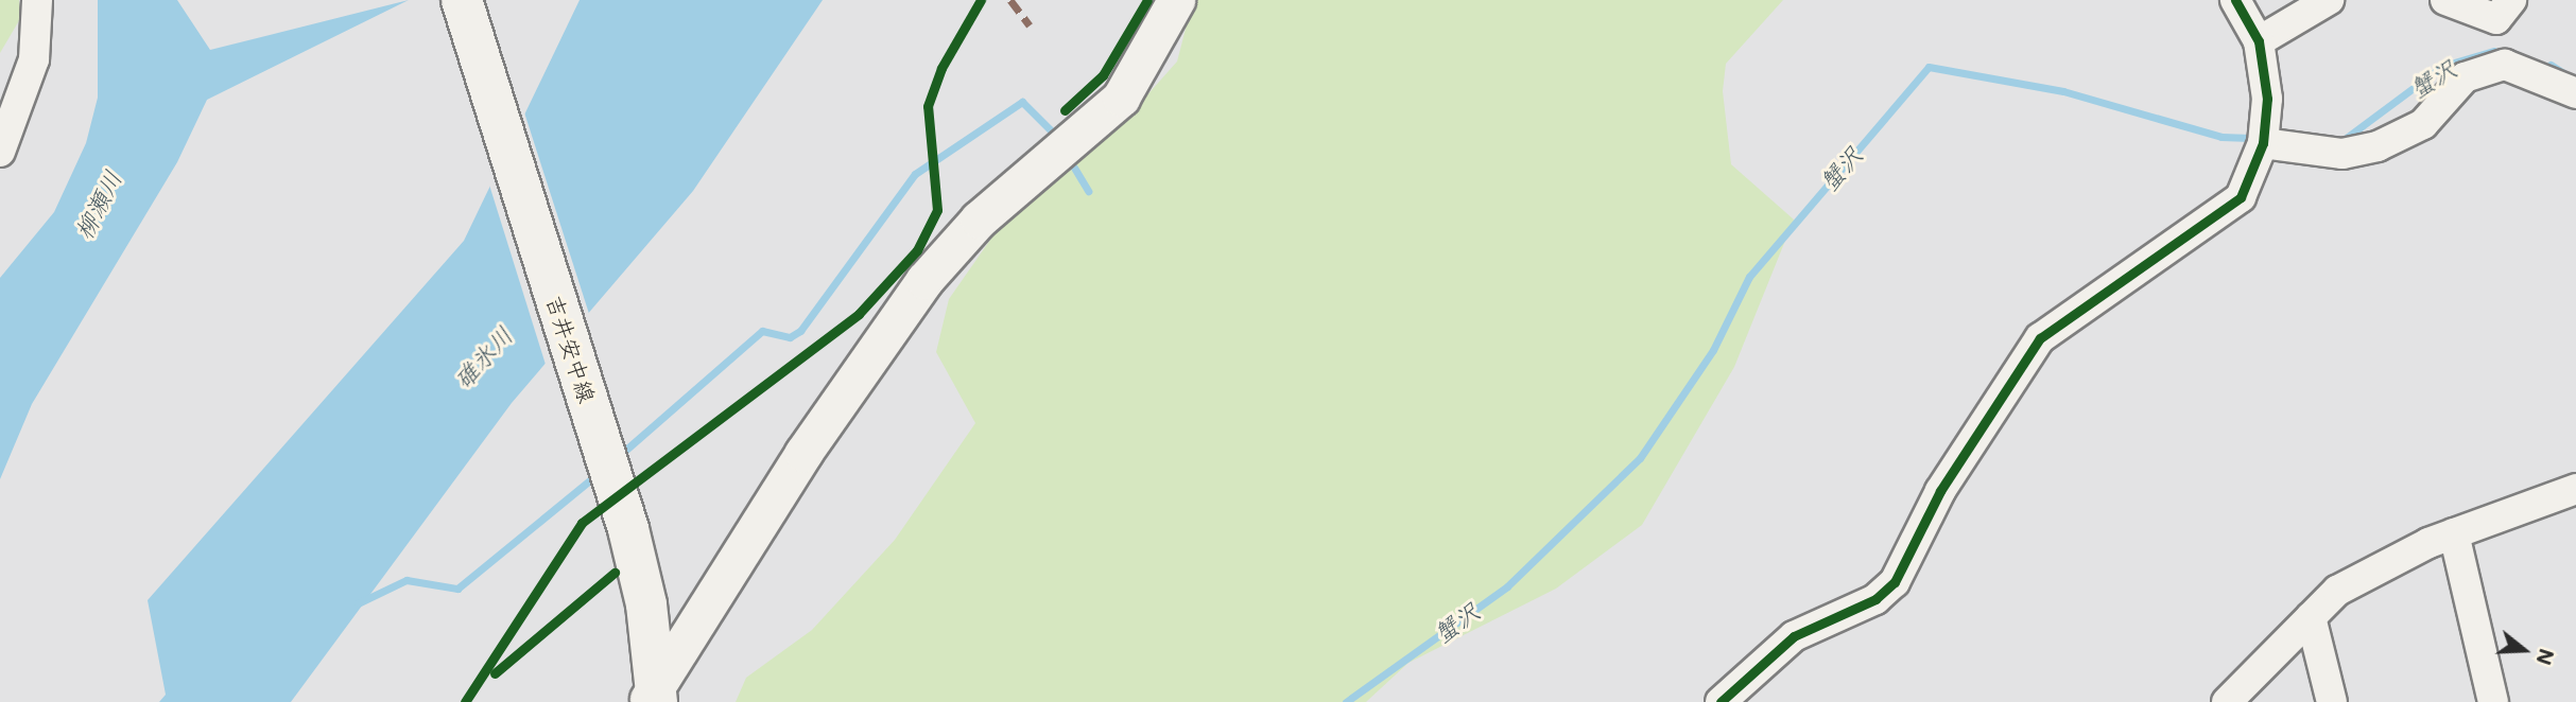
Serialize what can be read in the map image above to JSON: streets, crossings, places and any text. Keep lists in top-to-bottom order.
{
  "streets": {
    "main road": ["吉井安中線"]
  },
  "water": ["蟹沢", "柳瀬川", "碓氷川"],
  "north": "right"
}
